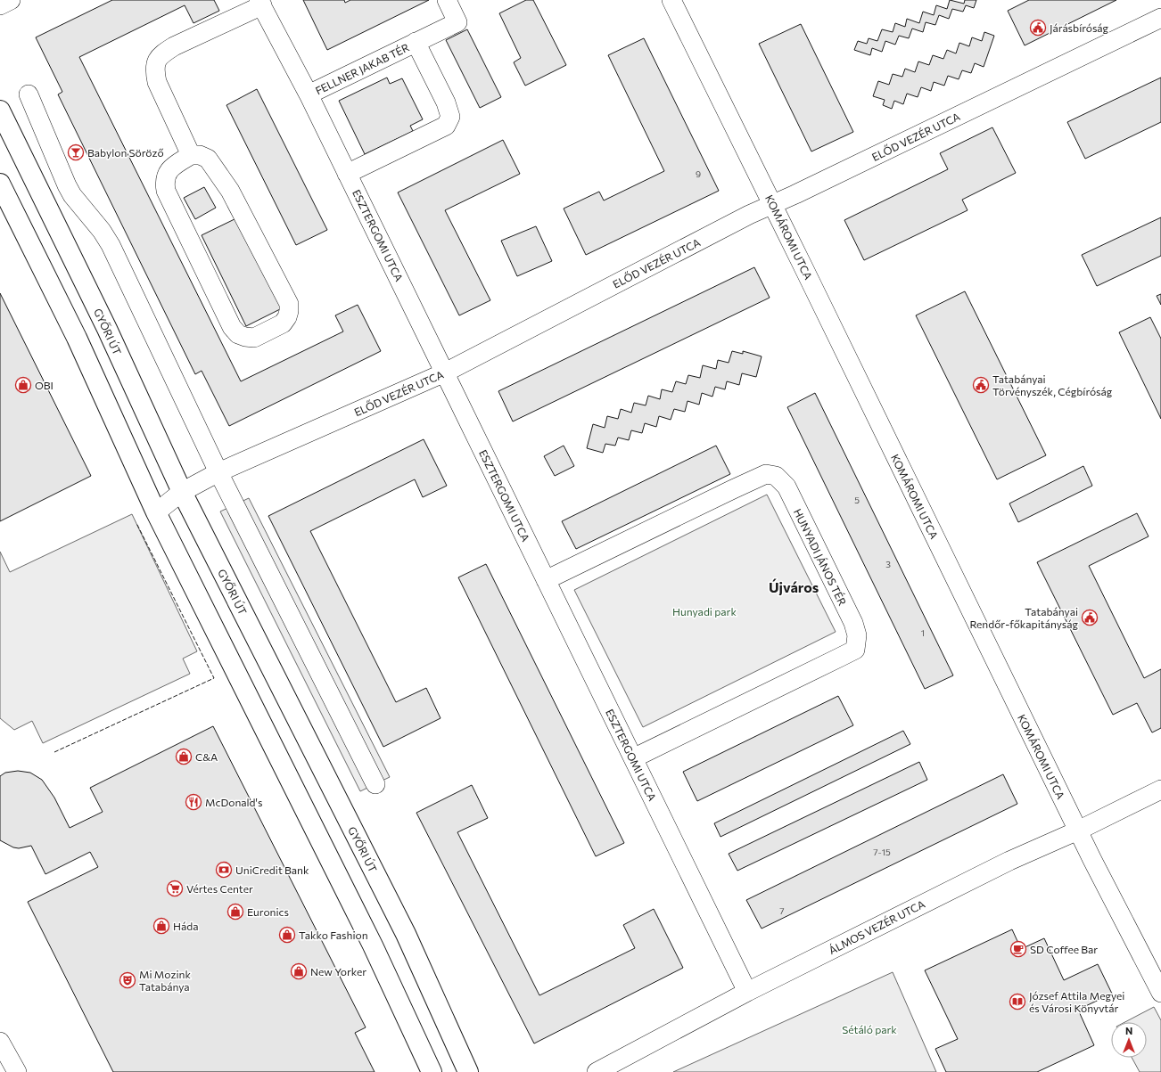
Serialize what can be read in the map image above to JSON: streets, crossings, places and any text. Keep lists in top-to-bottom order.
{
  "streets": {
    "main road": ["GYŐRI ÚT"],
    "street": [
      "FELLNER JAKAB TÉR",
      "ELŐD VEZÉR UTCA",
      "ESZTERGOMI UTCA",
      "KOMÁROMI UTCA",
      "HUNYADI JÁNOS TÉR",
      "ÁLMOS VEZÉR UTCA"
    ]
  },
  "crossings": [
    ["FELLNER JAKAB TÉR", "ESZTERGOMI UTCA"],
    ["ELŐD VEZÉR UTCA", "ESZTERGOMI UTCA"],
    ["ELŐD VEZÉR UTCA", "KOMÁROMI UTCA"],
    ["ELŐD VEZÉR UTCA", "GYŐRI ÚT"],
    ["ESZTERGOMI UTCA", "HUNYADI JÁNOS TÉR"],
    ["ESZTERGOMI UTCA", "ÁLMOS VEZÉR UTCA"],
    ["KOMÁROMI UTCA", "ÁLMOS VEZÉR UTCA"]
  ],
  "districts": ["Újváros"],
  "parks": ["Hunyadi park", "Sétáló park"],
  "places": {
    "public building": ["Járásbíróság", "Tatabányai Törvényszék, Cégbíróság", "Tatabányai Rendőr-főkapitányság"],
    "bar": ["Babylon Söröző"],
    "shop": [
      "OBI",
      "C&A",
      "Euronics",
      "Háda",
      "Takko Fashion",
      "New Yorker"
    ],
    "restaurant": ["McDonald's"],
    "bank": ["UniCredit Bank"],
    "supermarket": ["Vértes Center"],
    "cafe": ["SD Coffee Bar"],
    "theatre": ["Mi Mozink Tatabánya"],
    "library": ["József Attila Megyei és Városi Könyvtár"]
  },
  "house_numbers": [
    "9",
    "5",
    "3",
    "1",
    "7-15",
    "7"
  ],
  "north": "top"
}
